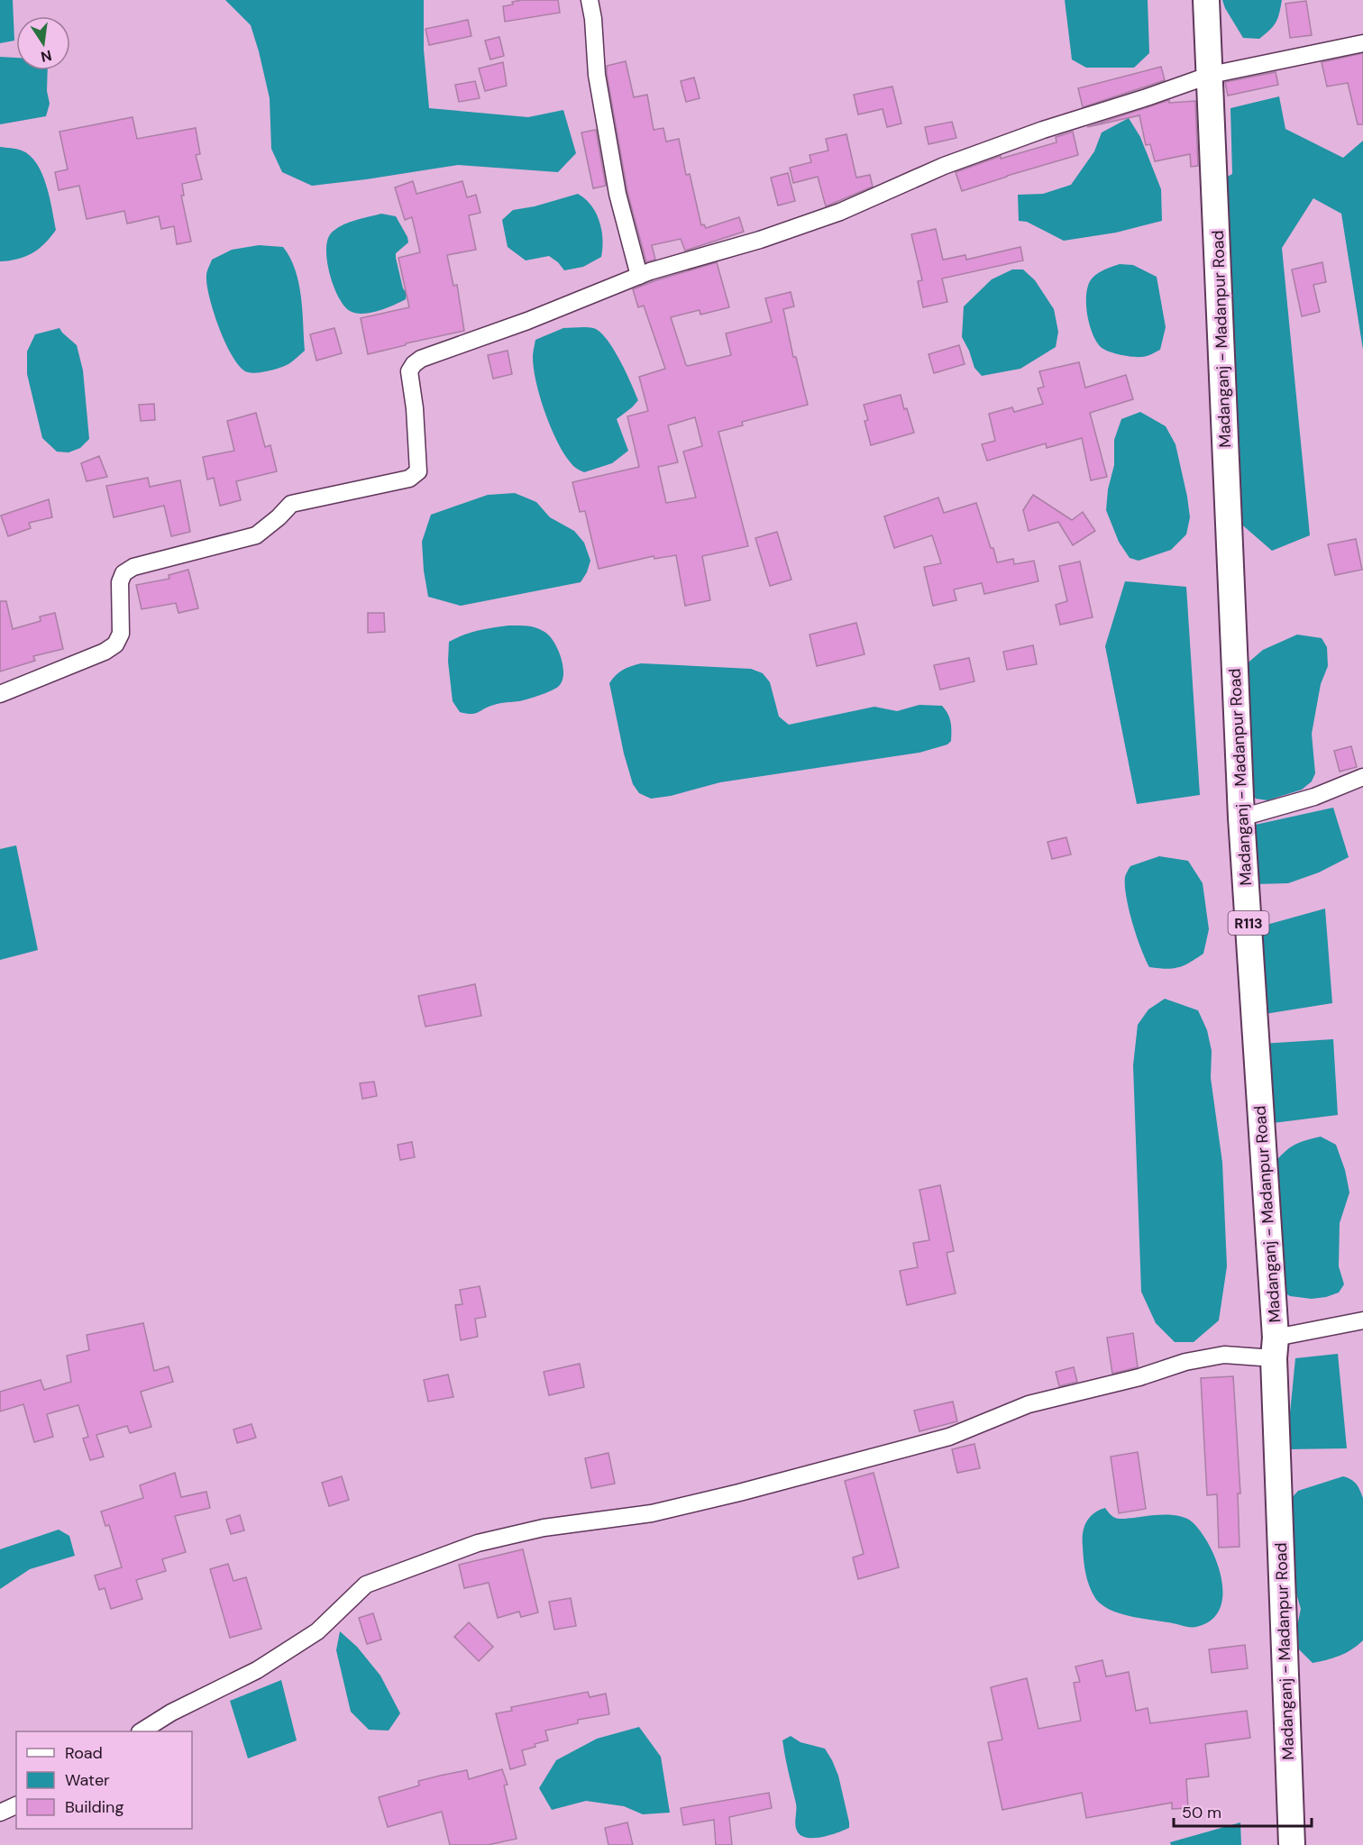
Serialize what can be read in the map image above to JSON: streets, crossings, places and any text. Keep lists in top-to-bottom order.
{
  "streets": {
    "main road": ["Madanganj - Madanpur Road", "R113"]
  },
  "legend": ["Road", "Water", "Building"],
  "scale_bar": "50 m",
  "north": "bottom"
}
